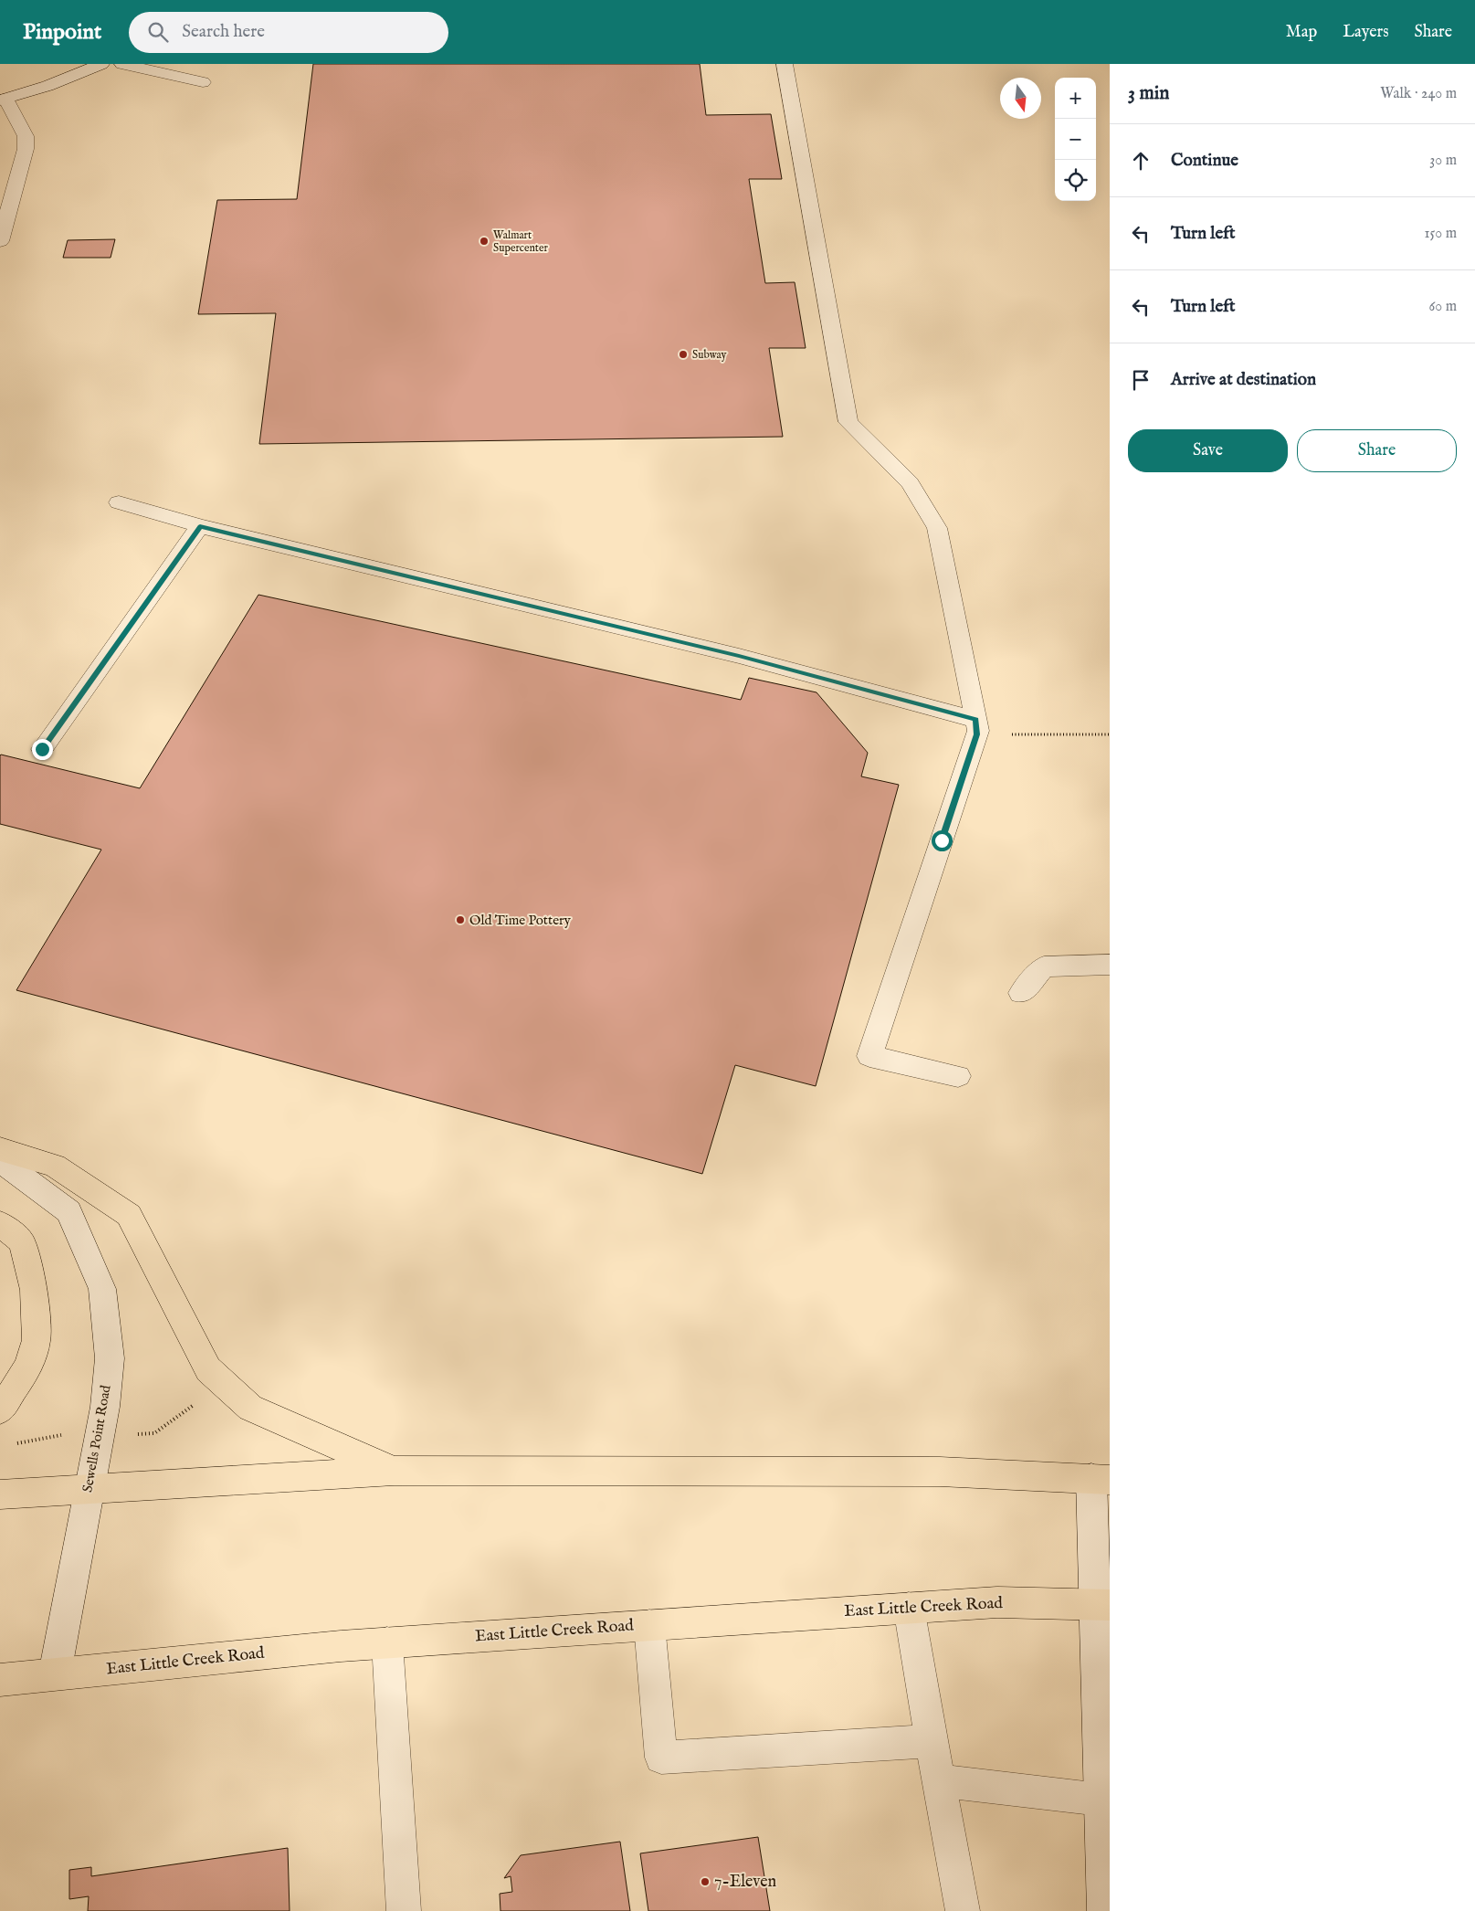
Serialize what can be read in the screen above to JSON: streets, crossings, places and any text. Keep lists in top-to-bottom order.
{
  "streets": {
    "main road": ["East Little Creek Road"],
    "street": ["Sewells Point Road"]
  },
  "crossings": [
    ["Sewells Point Road", "East Little Creek Road"]
  ],
  "places": [
    "Walmart Supercenter",
    "Subway",
    "Old Time Pottery",
    "7-Eleven"
  ],
  "north": "bottom",
  "page": {
    "header": "Pinpoint",
    "search": "Search here",
    "nav": ["Map", "Layers", "Share"],
    "heading": ["3 min", "Walk · 240 m"],
    "map_buttons": ["+", "−"],
    "list": [
      ["Continue", "30 m"],
      ["Turn left", "150 m"],
      ["Turn left", "60 m"],
      "Arrive at destination"
    ],
    "buttons": ["Save", "Share"]
  }
}
